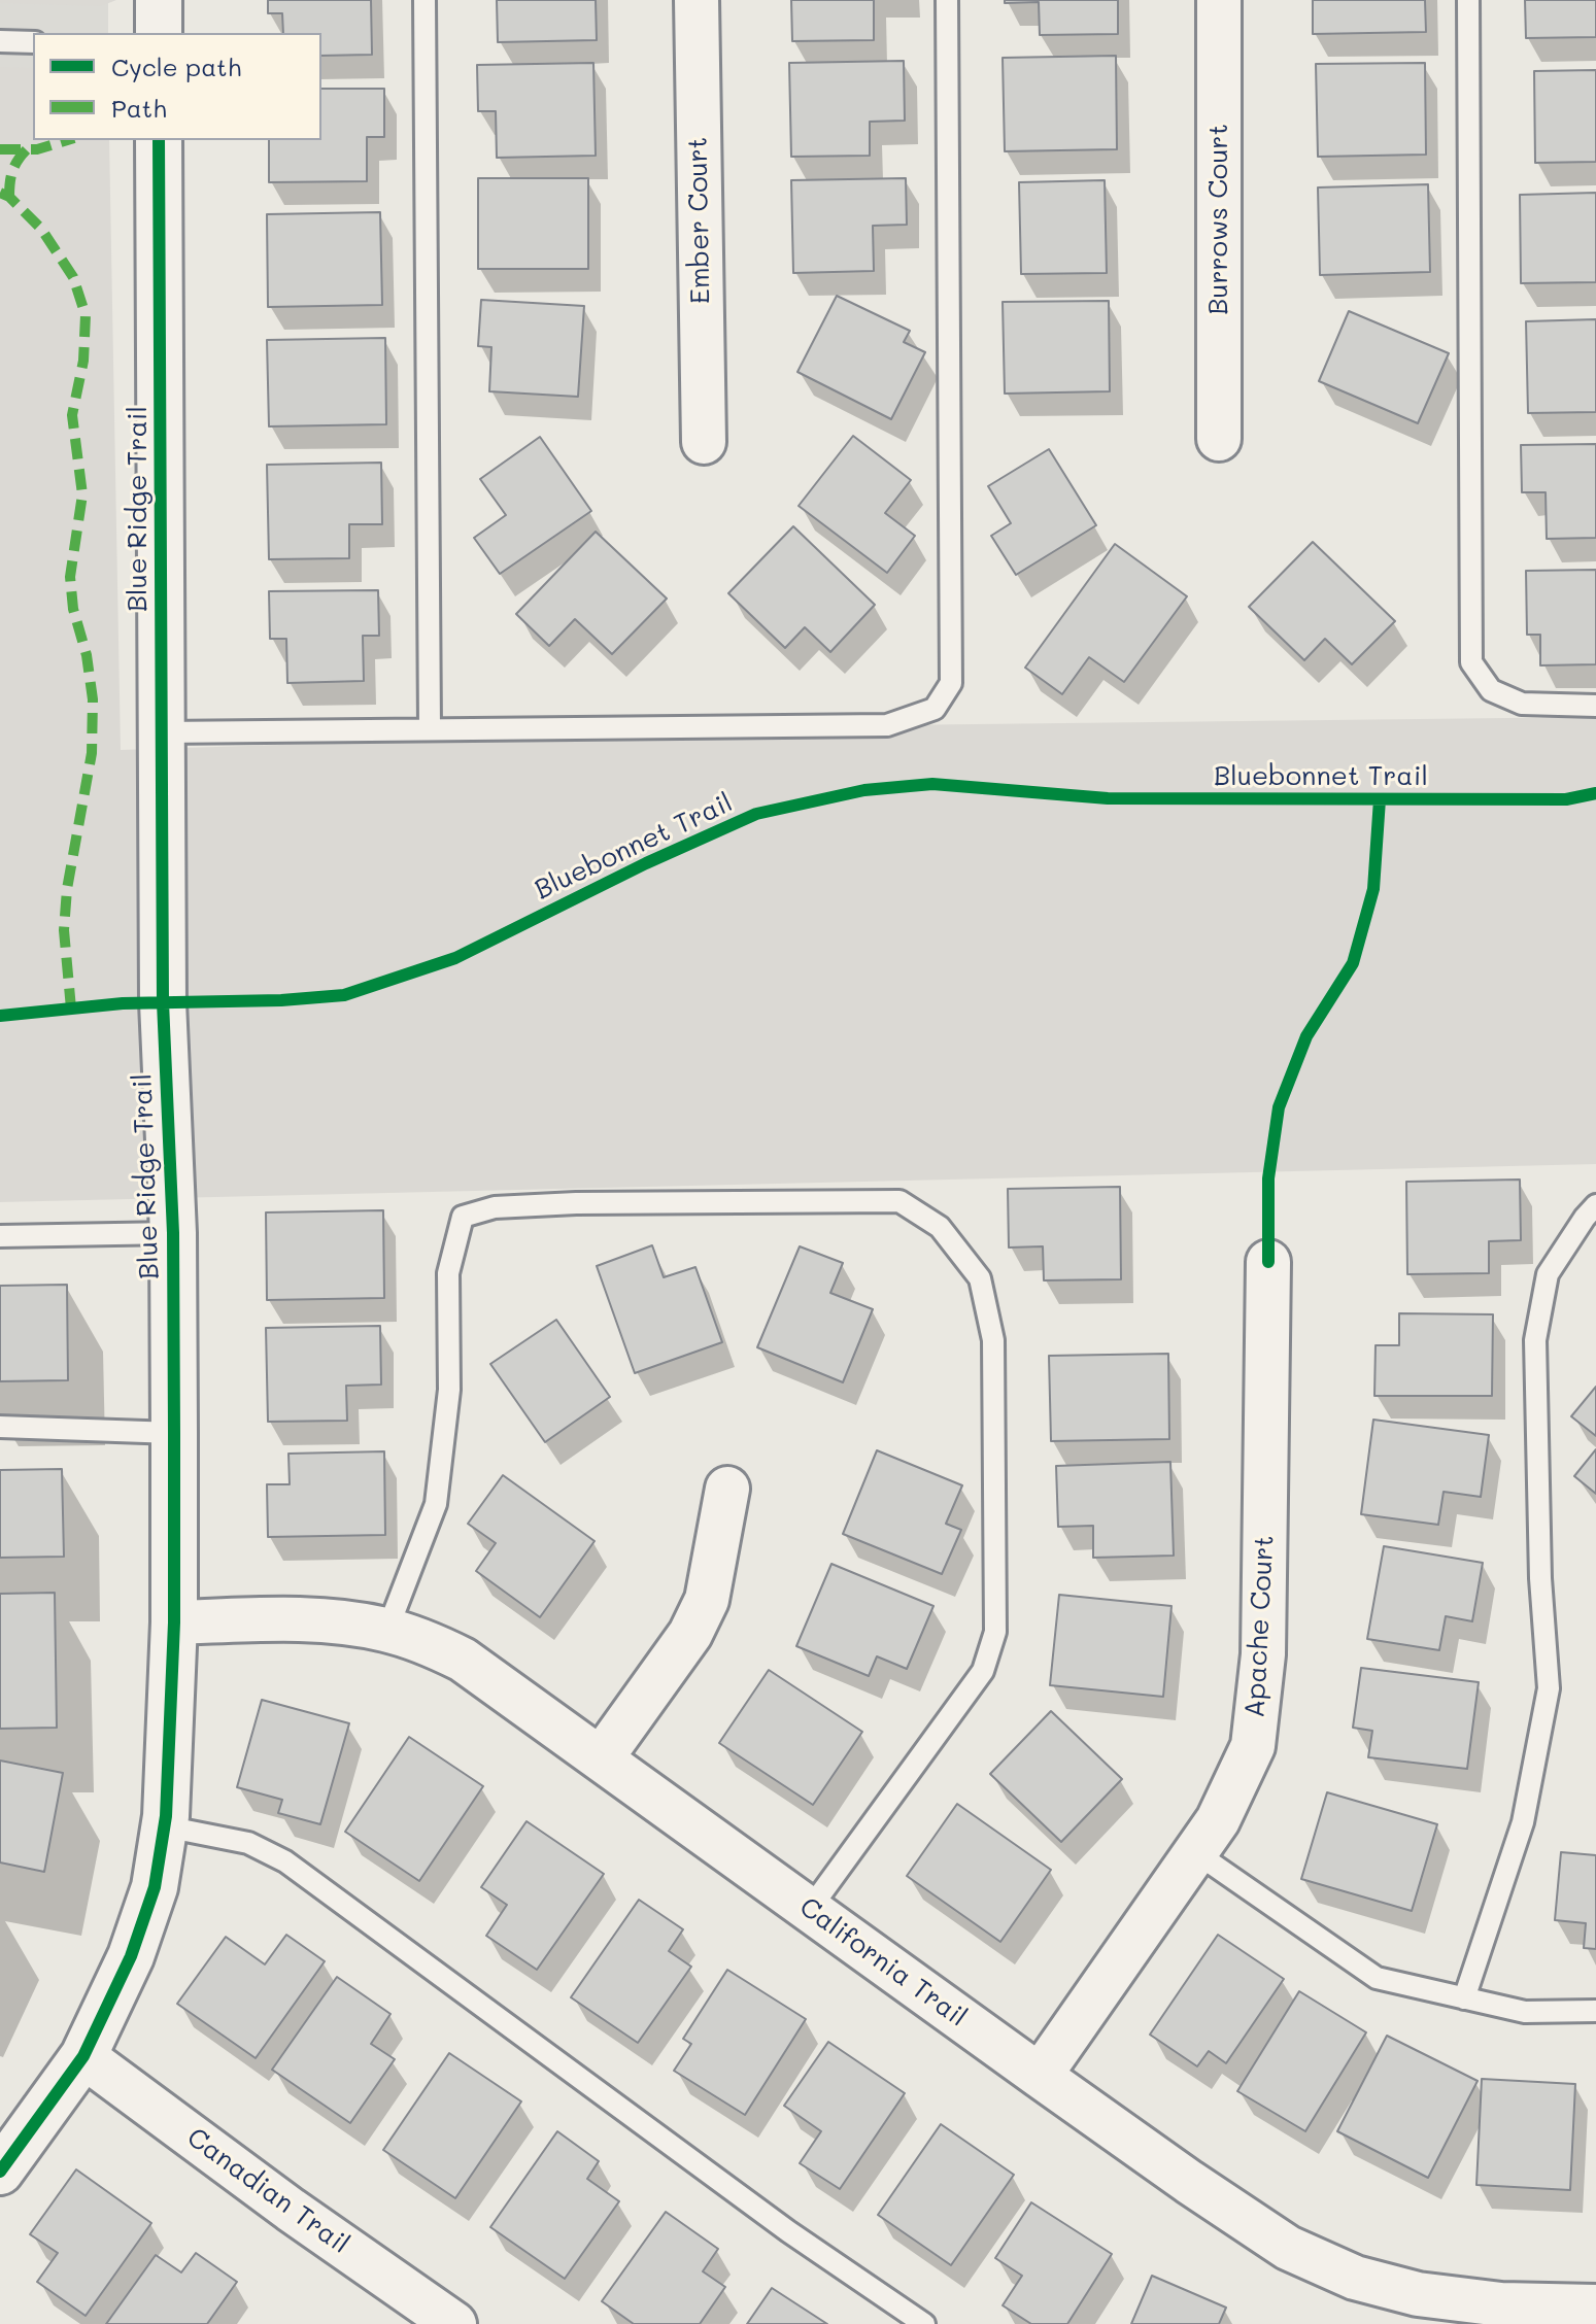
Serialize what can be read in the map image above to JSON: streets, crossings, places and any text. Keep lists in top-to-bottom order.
{
  "streets": {
    "street": [
      "Burrows Court",
      "Ember Court",
      "Blue Ridge Trail",
      "Apache Court",
      "California Trail",
      "Canadian Trail"
    ],
    "cycle path": ["Bluebonnet Trail"]
  },
  "crossings": [
    ["Blue Ridge Trail", "California Trail"],
    ["Blue Ridge Trail", "Canadian Trail"],
    ["Apache Court", "California Trail"]
  ],
  "legend": ["Cycle path", "Path"]
}
